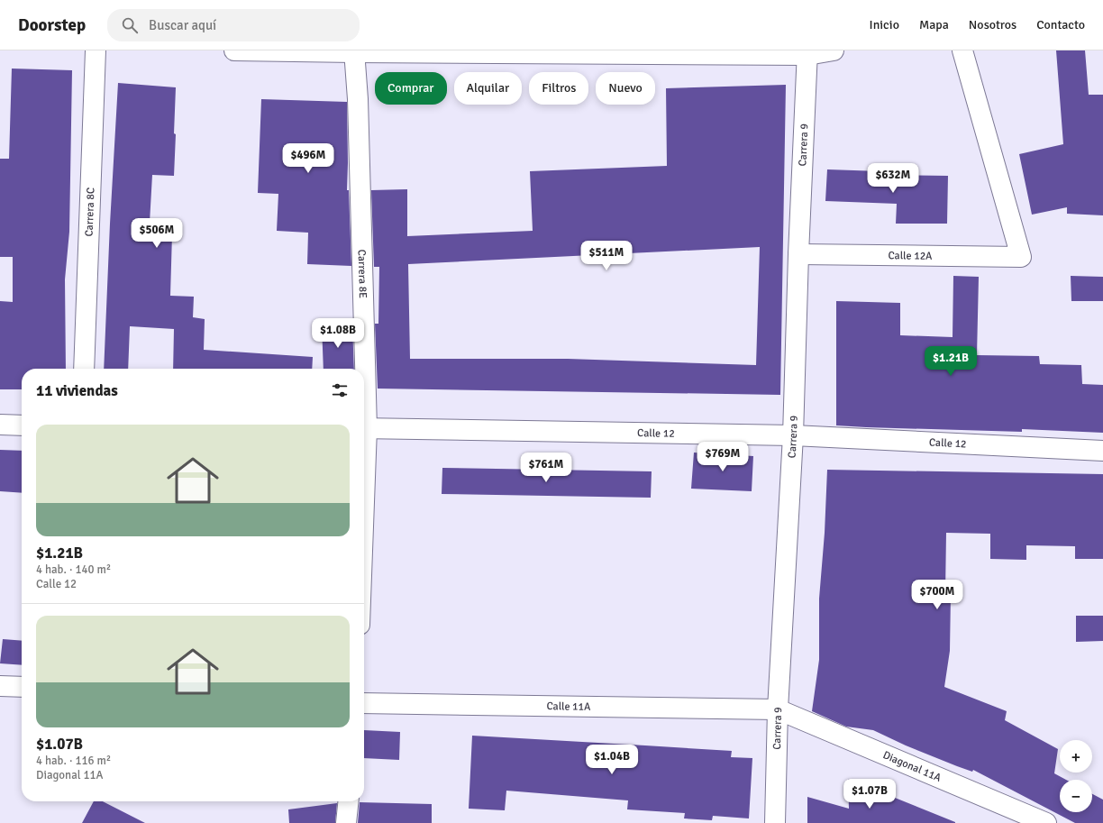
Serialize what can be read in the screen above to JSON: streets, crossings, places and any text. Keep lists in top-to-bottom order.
{
  "streets": {
    "street": [
      "Carrera 9",
      "Carrera 8C",
      "Calle 12A",
      "Carrera 8E",
      "Calle 12",
      "Calle 11A",
      "Diagonal 11A"
    ]
  },
  "crossings": [
    ["Carrera 9", "Calle 12A"],
    ["Carrera 9", "Calle 12"],
    ["Carrera 9", "Calle 11A"],
    ["Carrera 9", "Diagonal 11A"],
    ["Calle 11A", "Diagonal 11A"]
  ],
  "page": {
    "header": "Doorstep",
    "search": "Buscar aquí",
    "nav": [
      "Inicio",
      "Mapa",
      "Nosotros",
      "Contacto"
    ],
    "chip": [
      "Comprar",
      "Alquilar",
      "Filtros",
      "Nuevo"
    ],
    "price": [
      "$496M",
      "$632M",
      "$506M",
      "$511M",
      "$1.08B",
      "$1.21B",
      "$769M",
      "$761M",
      "$700M",
      "$1.04B",
      "$1.07B"
    ],
    "heading": "11 viviendas",
    "list": [
      {
        "name": "$1.21B",
        "note": "4 hab. · 140 m² · Calle 12"
      },
      {
        "name": "$1.07B",
        "note": "4 hab. · 116 m² · Diagonal 11A"
      }
    ],
    "map_buttons": ["+", "−"]
  }
}
